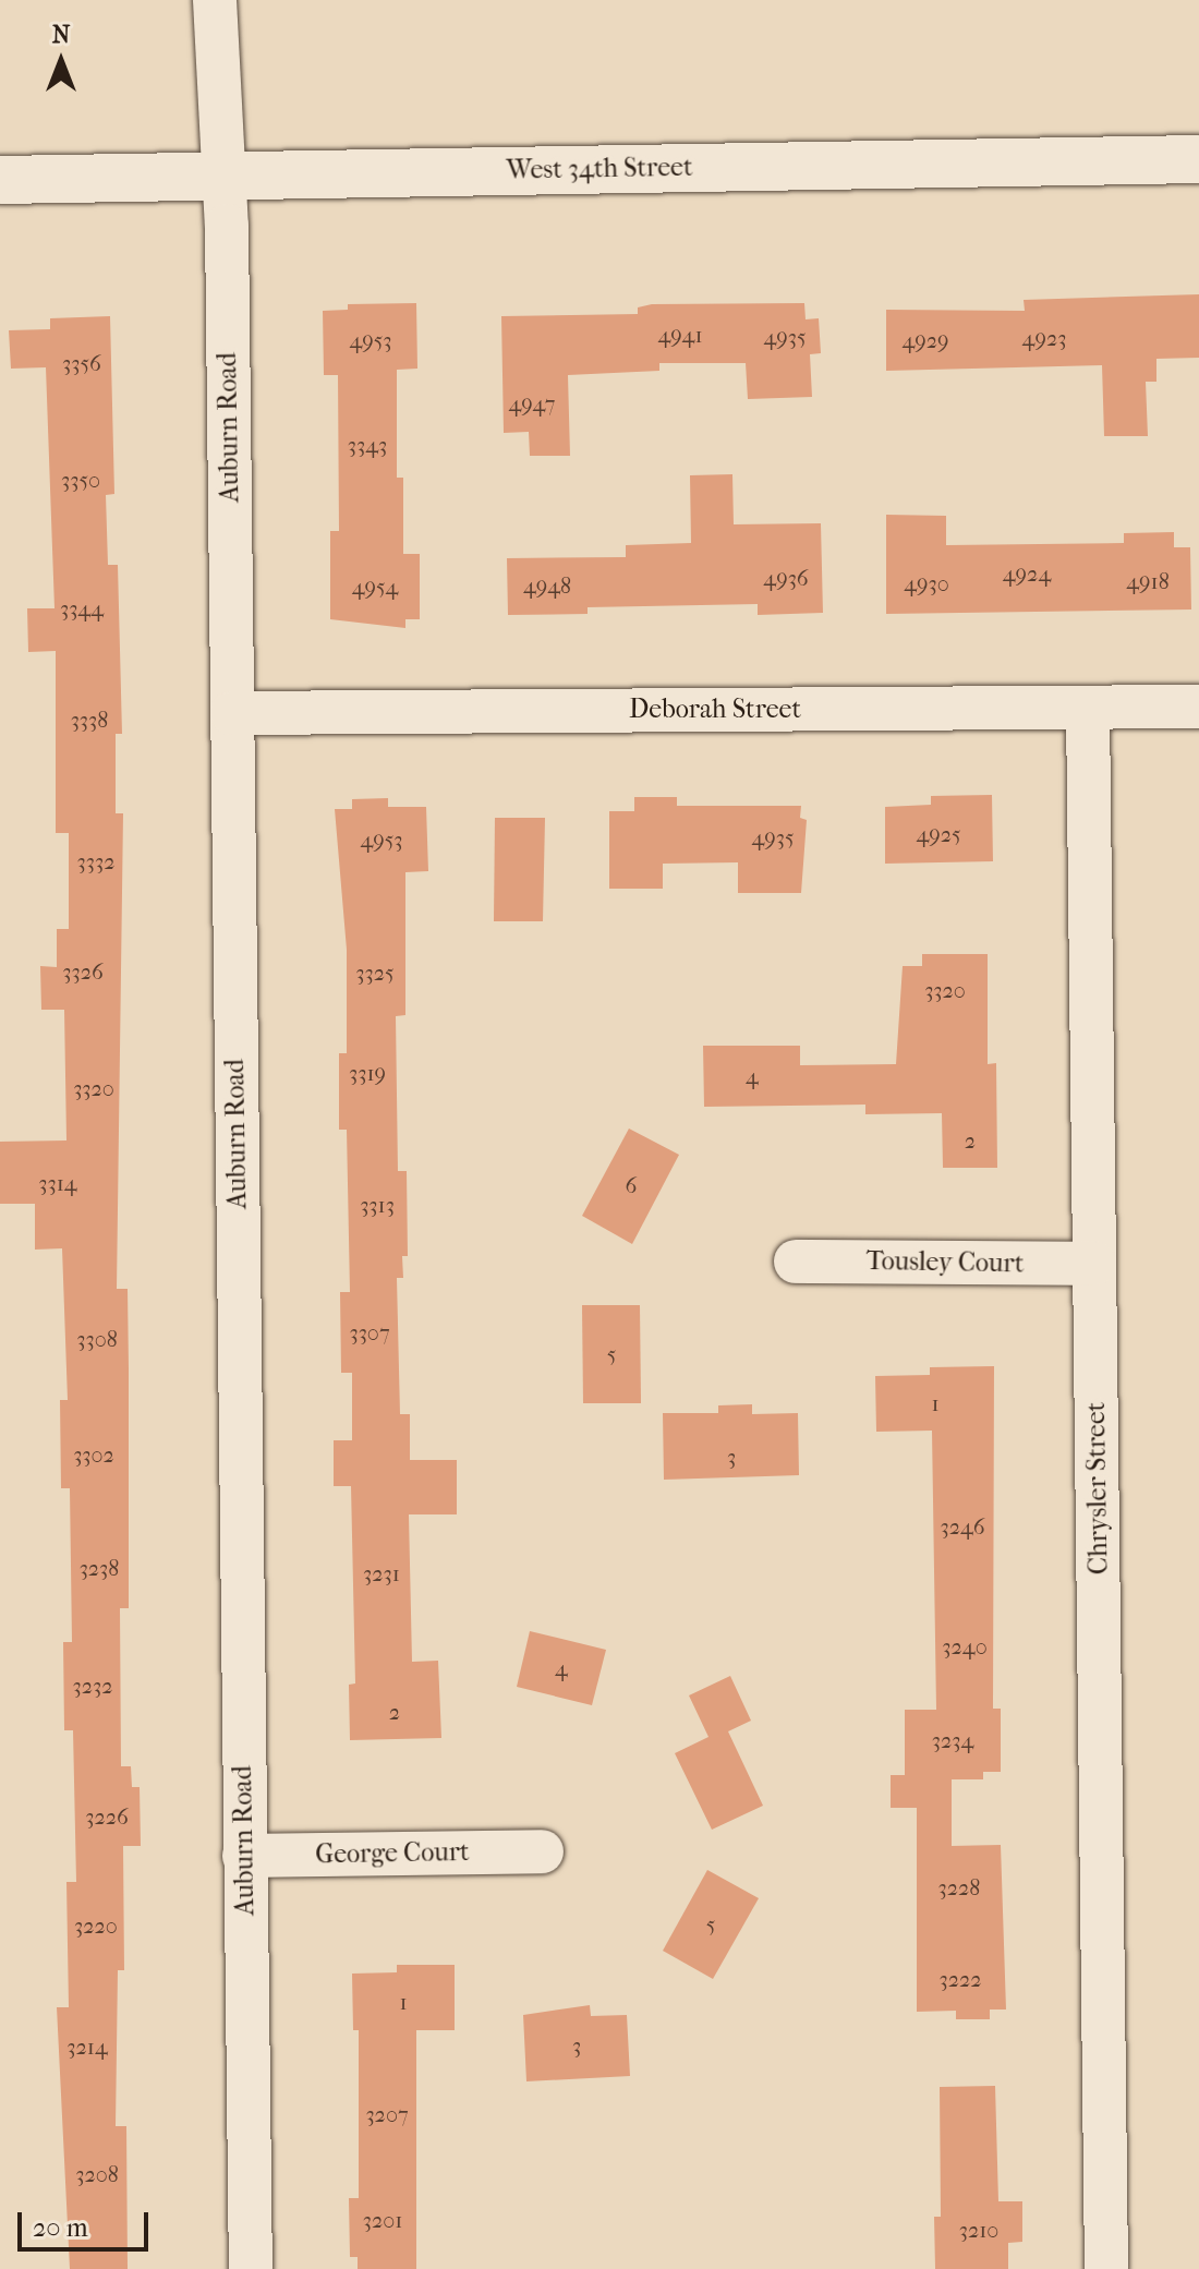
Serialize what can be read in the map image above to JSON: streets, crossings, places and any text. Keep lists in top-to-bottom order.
{
  "streets": {
    "street": [
      "West 34th Street",
      "Auburn Road",
      "Deborah Street",
      "Tousley Court",
      "Chrysler Street",
      "George Court"
    ]
  },
  "crossings": [
    ["West 34th Street", "Auburn Road"],
    ["Auburn Road", "Deborah Street"],
    ["Auburn Road", "George Court"],
    ["Deborah Street", "Chrysler Street"],
    ["Tousley Court", "Chrysler Street"]
  ],
  "house_numbers": [
    "4941",
    "4935",
    "4923",
    "4953",
    "4929",
    "3356",
    "4947",
    "3343",
    "3350",
    "4924",
    "4936",
    "4918",
    "4930",
    "4948",
    "4954",
    "3344",
    "3338",
    "4925",
    "4935",
    "4953",
    "3332",
    "3326",
    "3325",
    "3320",
    "3319",
    "4",
    "3320",
    "2",
    "3314",
    "6",
    "3313",
    "3307",
    "3308",
    "5",
    "1",
    "3302",
    "3",
    "3246",
    "3238",
    "3231",
    "3240",
    "4",
    "3232",
    "2",
    "3234",
    "3226",
    "3228",
    "5",
    "3220",
    "3222",
    "1",
    "3",
    "3214",
    "3207",
    "3208",
    "3201",
    "3210"
  ],
  "scale_bar": "20 m",
  "north": "top"
}
